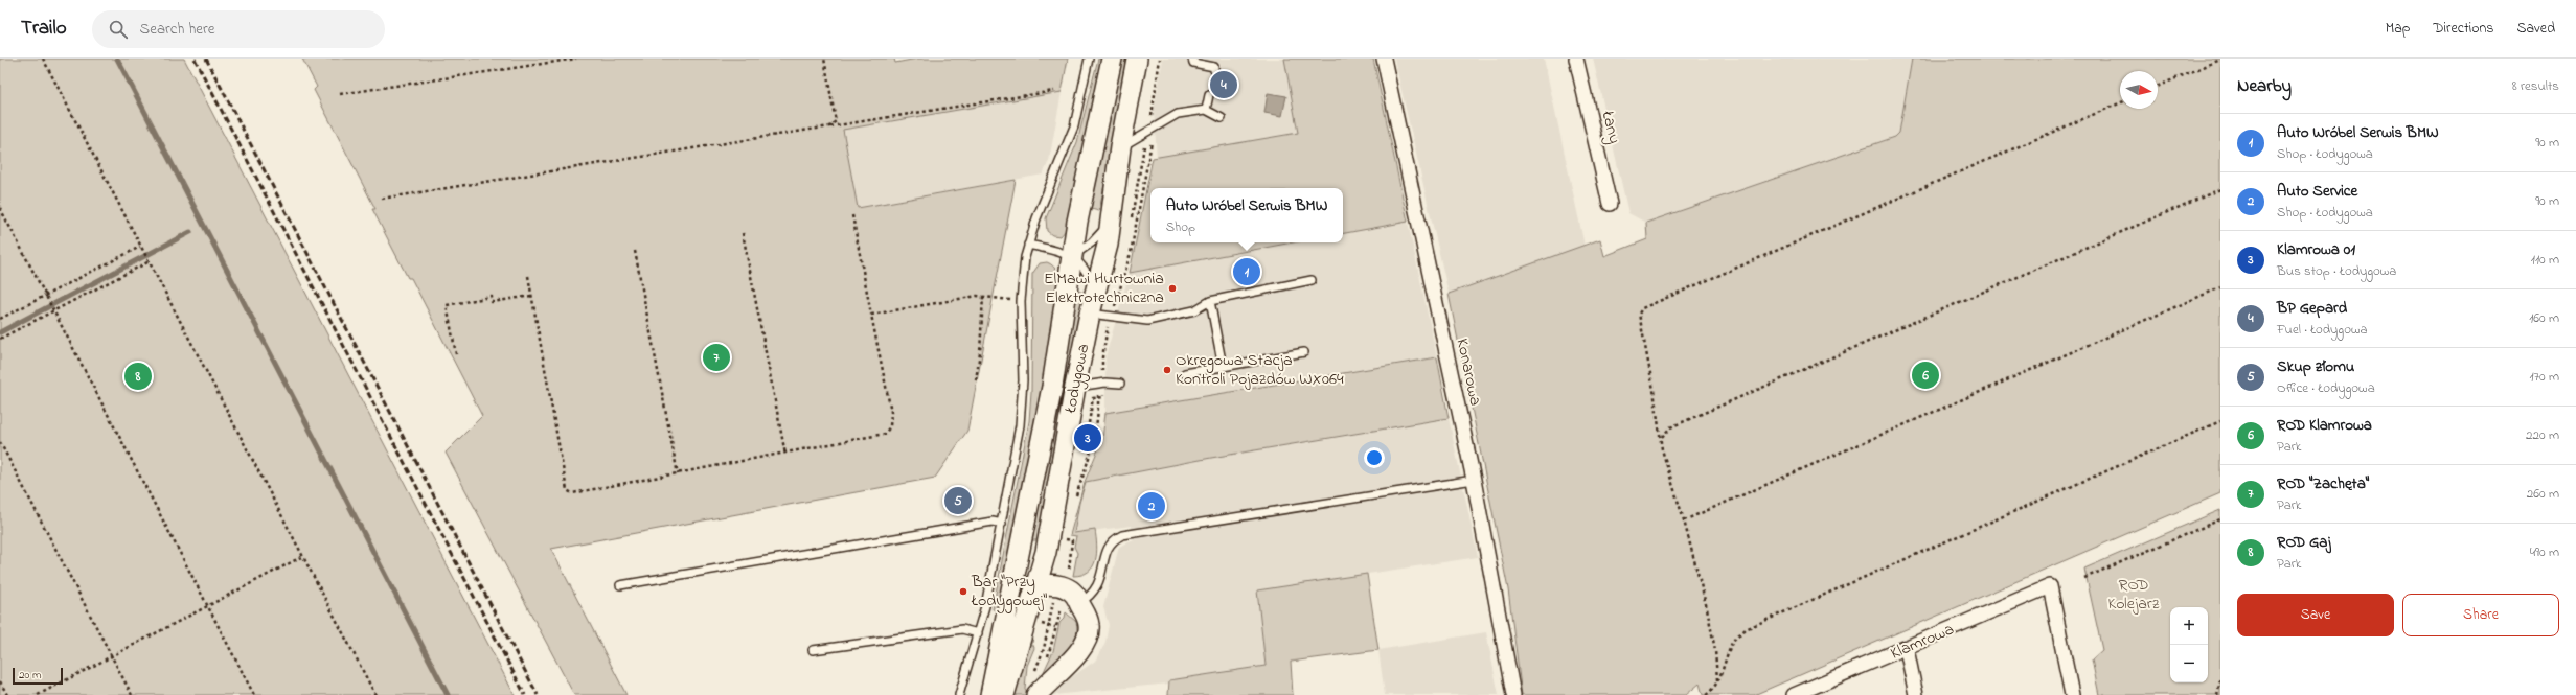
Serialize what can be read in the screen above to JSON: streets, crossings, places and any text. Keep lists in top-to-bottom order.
{
  "streets": {
    "main road": ["Łodygowa"],
    "street": ["Łany", "Konarowa", "Klamrowa"]
  },
  "parks": ["ROD Kolejarz"],
  "places": ["ElMawi Hurtownia Elektrotechniczna", "Okręgowa Stacja Kontroli Pojazdów WX064", "Bar \"Przy Łodygowej\""],
  "scale_bar": "20 m",
  "north": "right",
  "page": {
    "header": "Trailo",
    "search": "Search here",
    "nav": ["Map", "Directions", "Saved"],
    "heading": ["Nearby", "8 results"],
    "pins": [
      "4",
      "1",
      "7",
      "6",
      "8",
      "3",
      "5",
      "2"
    ],
    "list": [
      {
        "mark": "1",
        "name": "Auto Wróbel Serwis BMW",
        "note": "Shop · Łodygowa",
        "value": "90 m"
      },
      {
        "mark": "2",
        "name": "Auto Service",
        "note": "Shop · Łodygowa",
        "value": "90 m"
      },
      {
        "mark": "3",
        "name": "Klamrowa 01",
        "note": "Bus stop · Łodygowa",
        "value": "110 m"
      },
      {
        "mark": "4",
        "name": "BP Gepard",
        "note": "Fuel · Łodygowa",
        "value": "160 m"
      },
      {
        "mark": "5",
        "name": "Skup złomu",
        "note": "Office · Łodygowa",
        "value": "170 m"
      },
      {
        "mark": "6",
        "name": "ROD Klamrowa",
        "note": "Park",
        "value": "220 m"
      },
      {
        "mark": "7",
        "name": "ROD \"Zachęta\"",
        "note": "Park",
        "value": "260 m"
      },
      {
        "mark": "8",
        "name": "ROD Gaj",
        "note": "Park",
        "value": "490 m"
      }
    ],
    "popup": ["Auto Wróbel Serwis BMW", "Shop"],
    "buttons": ["Save", "Share"],
    "map_buttons": ["+", "−"],
    "scale": "20 m"
  }
}
